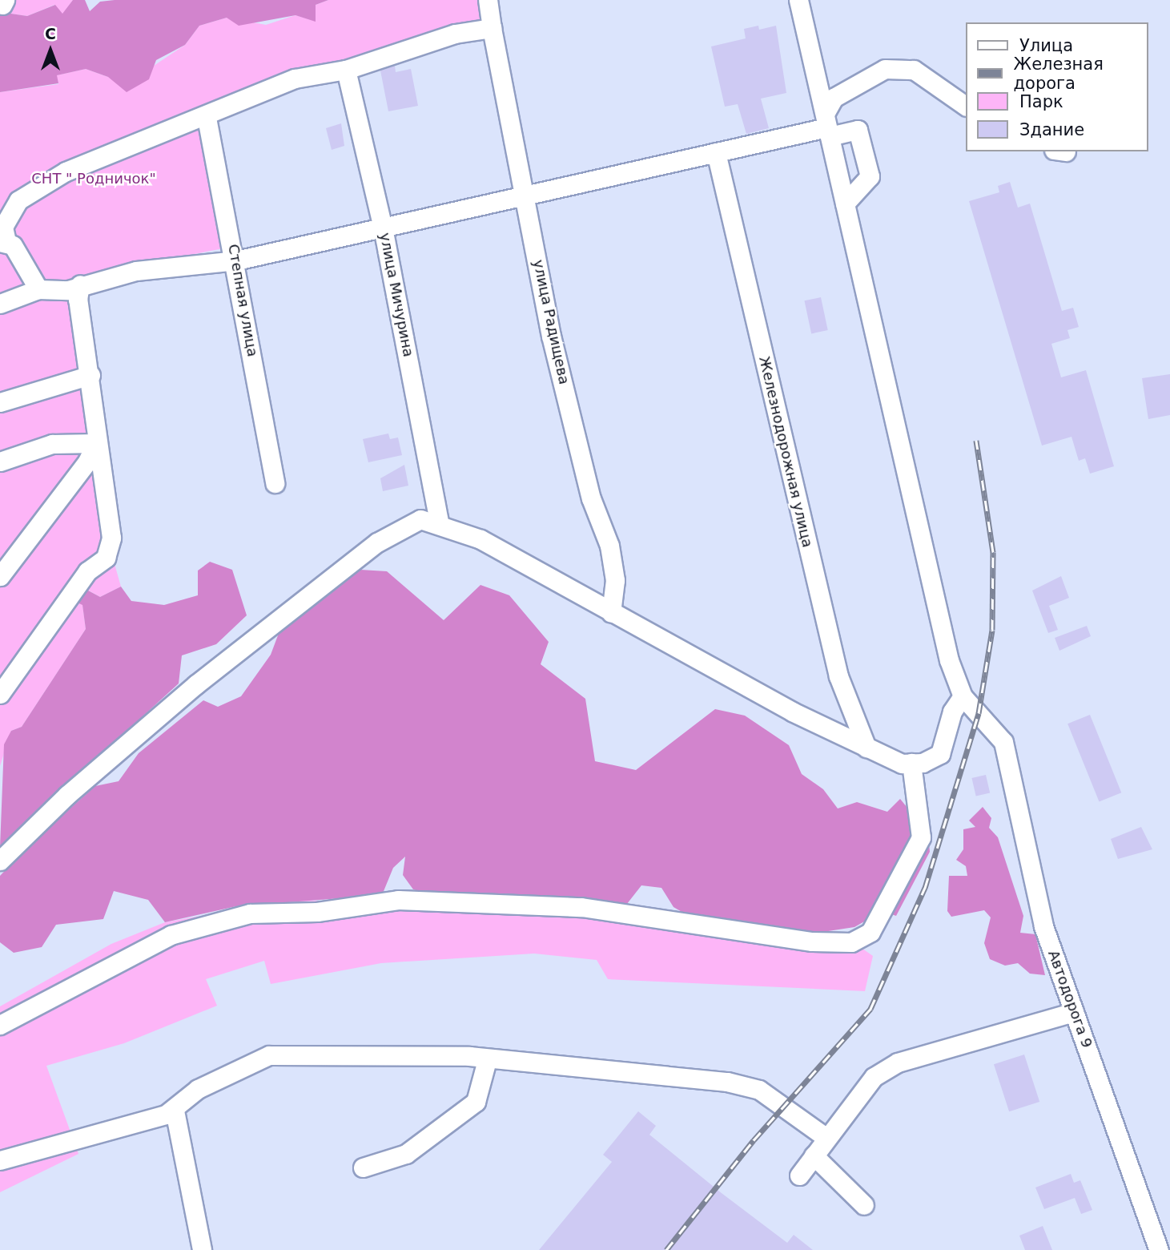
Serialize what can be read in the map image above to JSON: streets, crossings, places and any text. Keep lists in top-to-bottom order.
{
  "streets": {
    "street": [
      "улица Мичурина",
      "Степная улица",
      "улица Радищева",
      "Железнодорожная улица",
      "Автодорога 9"
    ]
  },
  "parks": ["СНТ \" Родничок\""],
  "legend": [
    "Улица",
    "Железная дорога",
    "Парк",
    "Здание"
  ],
  "north": "top"
}
